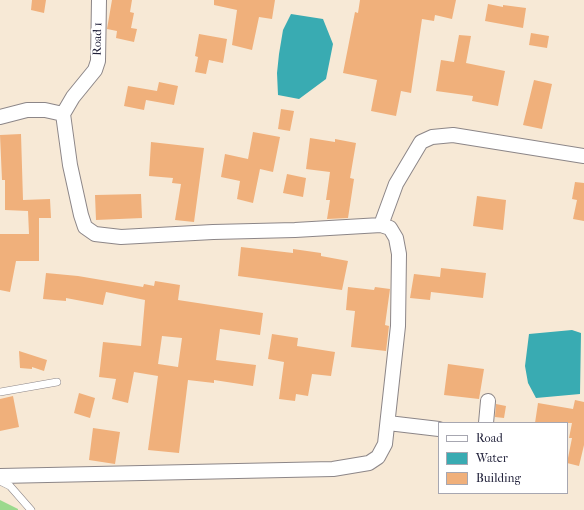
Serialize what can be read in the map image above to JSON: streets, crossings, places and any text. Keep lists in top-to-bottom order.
{
  "streets": {
    "street": ["Road 1"]
  },
  "legend": ["Road", "Water", "Building"]
}
